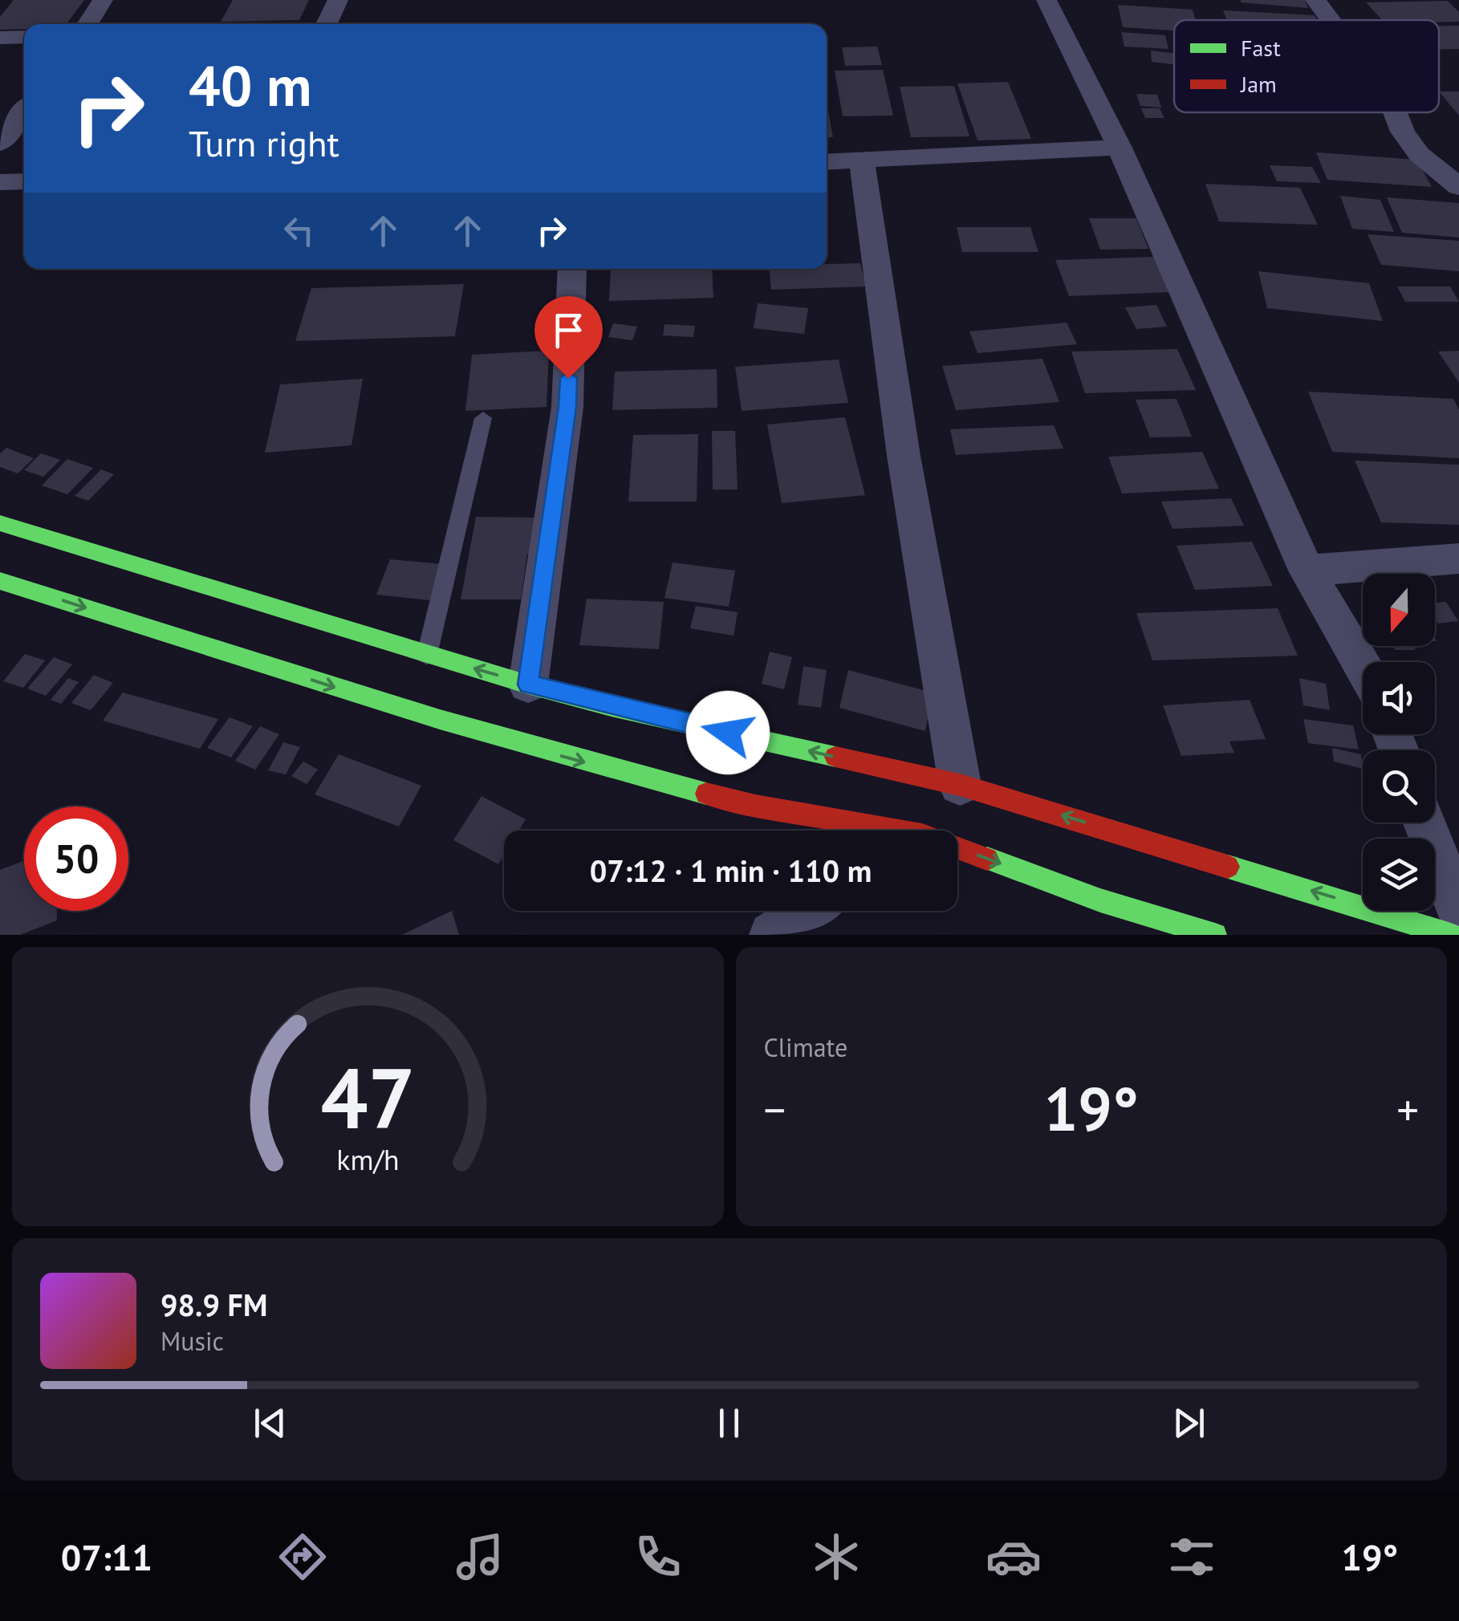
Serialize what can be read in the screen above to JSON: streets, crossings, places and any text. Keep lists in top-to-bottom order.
{
  "legend": ["Fast", "Jam"],
  "north": "bottom",
  "page": {
    "turn": ["40 m", "Turn right"],
    "limit": "50",
    "trip": "07:12 · 1 min · 110 m",
    "tile": "Climate",
    "heat": ["−", "19°", "+"],
    "song": ["98.9 FM", "Music"],
    "tabs": ["07:11", "19°"],
    "gauge": ["47", "km/h"]
  }
}
